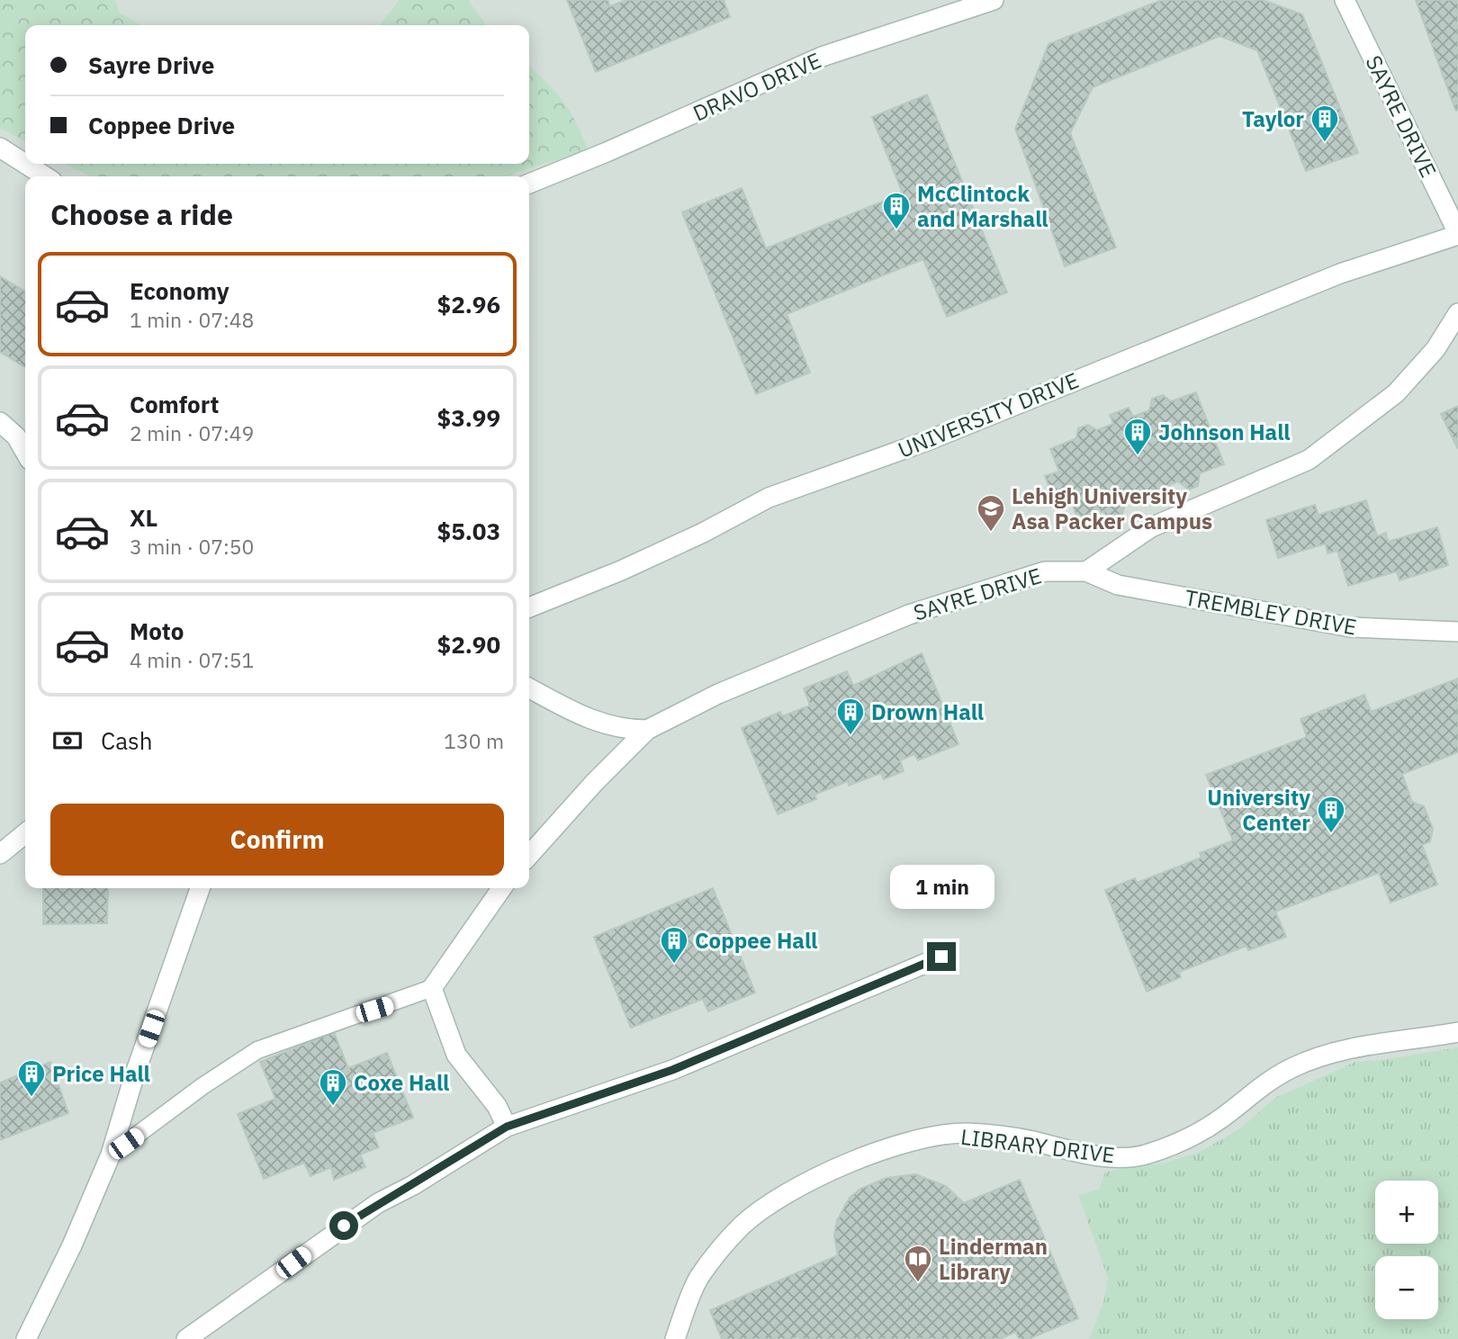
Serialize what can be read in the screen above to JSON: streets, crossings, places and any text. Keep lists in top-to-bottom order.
{
  "streets": {
    "street": [
      "DRAVO DRIVE",
      "SAYRE DRIVE",
      "UNIVERSITY DRIVE",
      "TREMBLEY DRIVE",
      "LIBRARY DRIVE"
    ]
  },
  "crossings": [
    ["SAYRE DRIVE", "UNIVERSITY DRIVE"],
    ["SAYRE DRIVE", "TREMBLEY DRIVE"]
  ],
  "places": {
    "building": [
      "Taylor",
      "McClintock and Marshall",
      "Johnson Hall",
      "Drown Hall",
      "University Center",
      "Coppee Hall",
      "Price Hall",
      "Coxe Hall"
    ],
    "school or university": ["Lehigh University Asa Packer Campus"],
    "library": ["Linderman Library"]
  },
  "page": {
    "banner": ["Sayre Drive", "Coppee Drive"],
    "heading": "Choose a ride",
    "list": [
      {
        "name": "Economy",
        "note": "1 min · 07:48",
        "value": "$2.96"
      },
      {
        "name": "Comfort",
        "note": "2 min · 07:49",
        "value": "$3.99"
      },
      {
        "name": "XL",
        "note": "3 min · 07:50",
        "value": "$5.03"
      },
      {
        "name": "Moto",
        "note": "4 min · 07:51",
        "value": "$2.90"
      }
    ],
    "pay": ["Cash", "130 m"],
    "buttons": "Confirm",
    "bubble": "1 min",
    "map_buttons": ["+", "−"]
  }
}
